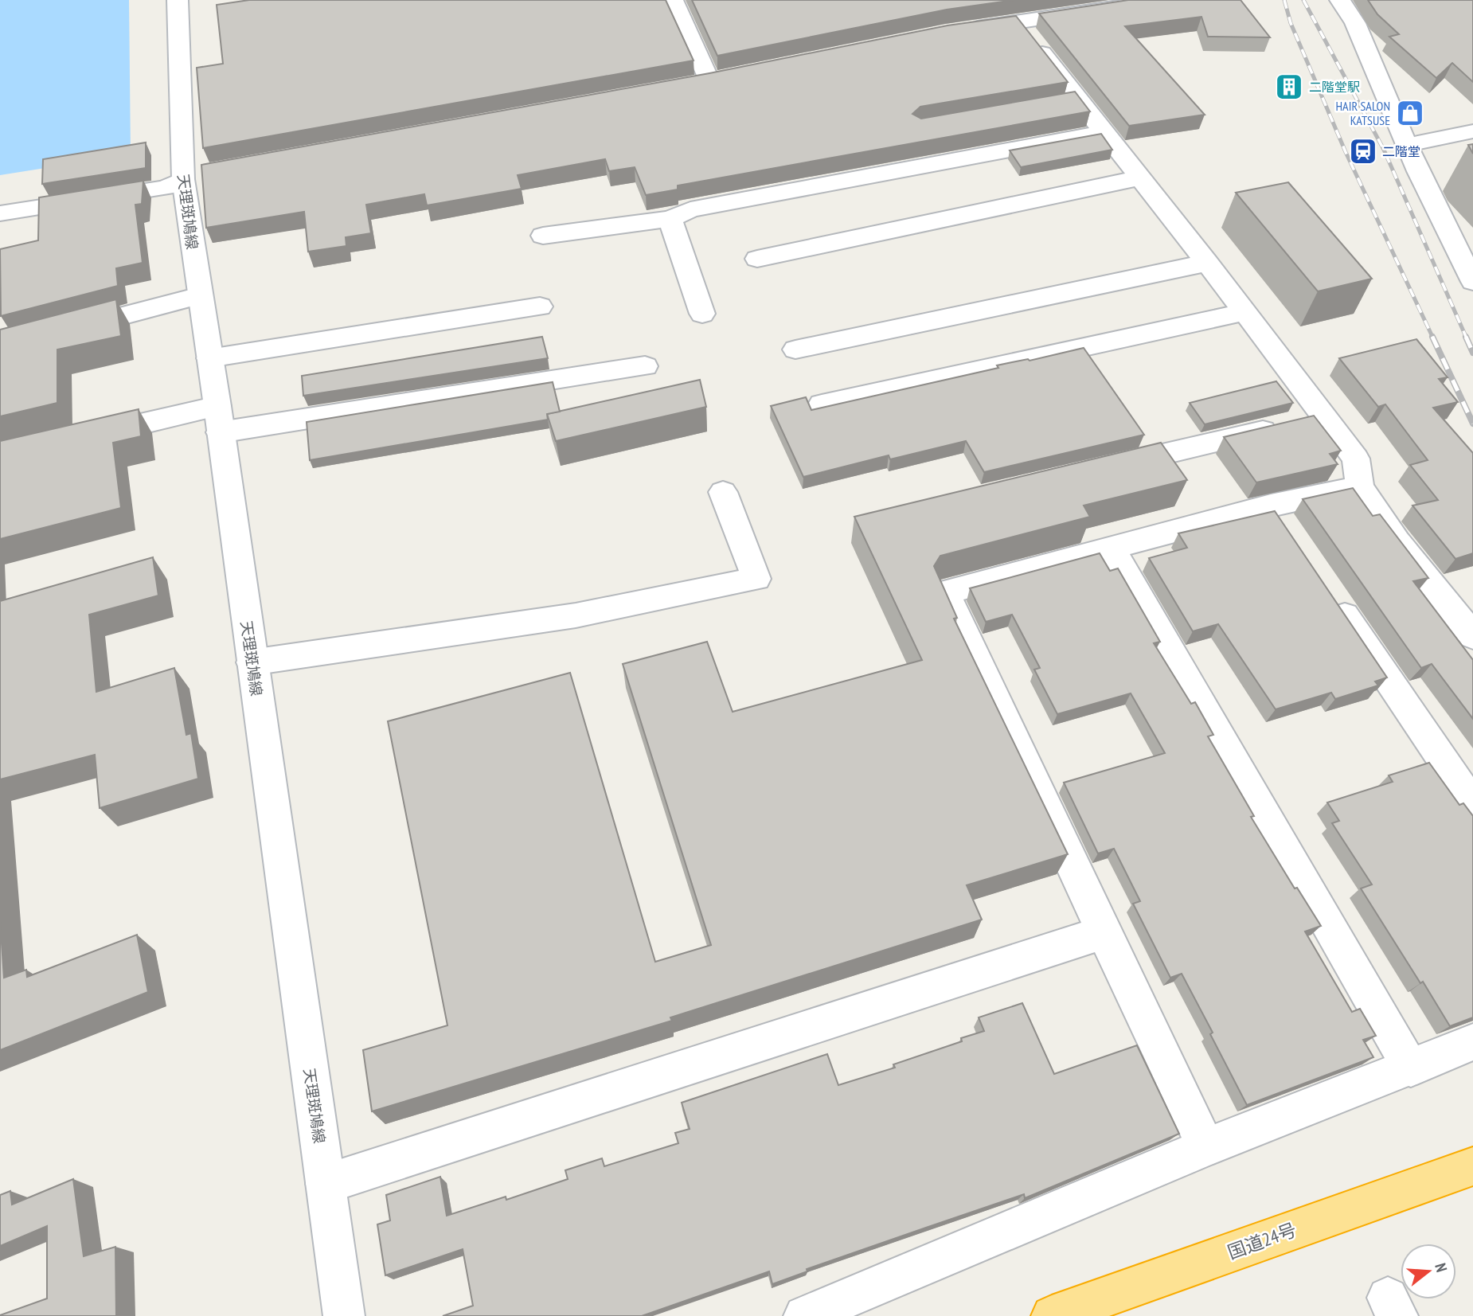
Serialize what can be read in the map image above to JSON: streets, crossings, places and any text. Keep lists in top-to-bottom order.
{
  "streets": {
    "highway": ["国道24号"],
    "street": ["天理斑鳩線"]
  },
  "places": {
    "building": ["二階堂駅"],
    "shop": ["HAIR SALON KATSUSE"],
    "station": ["二階堂"]
  },
  "north": "right"
}
